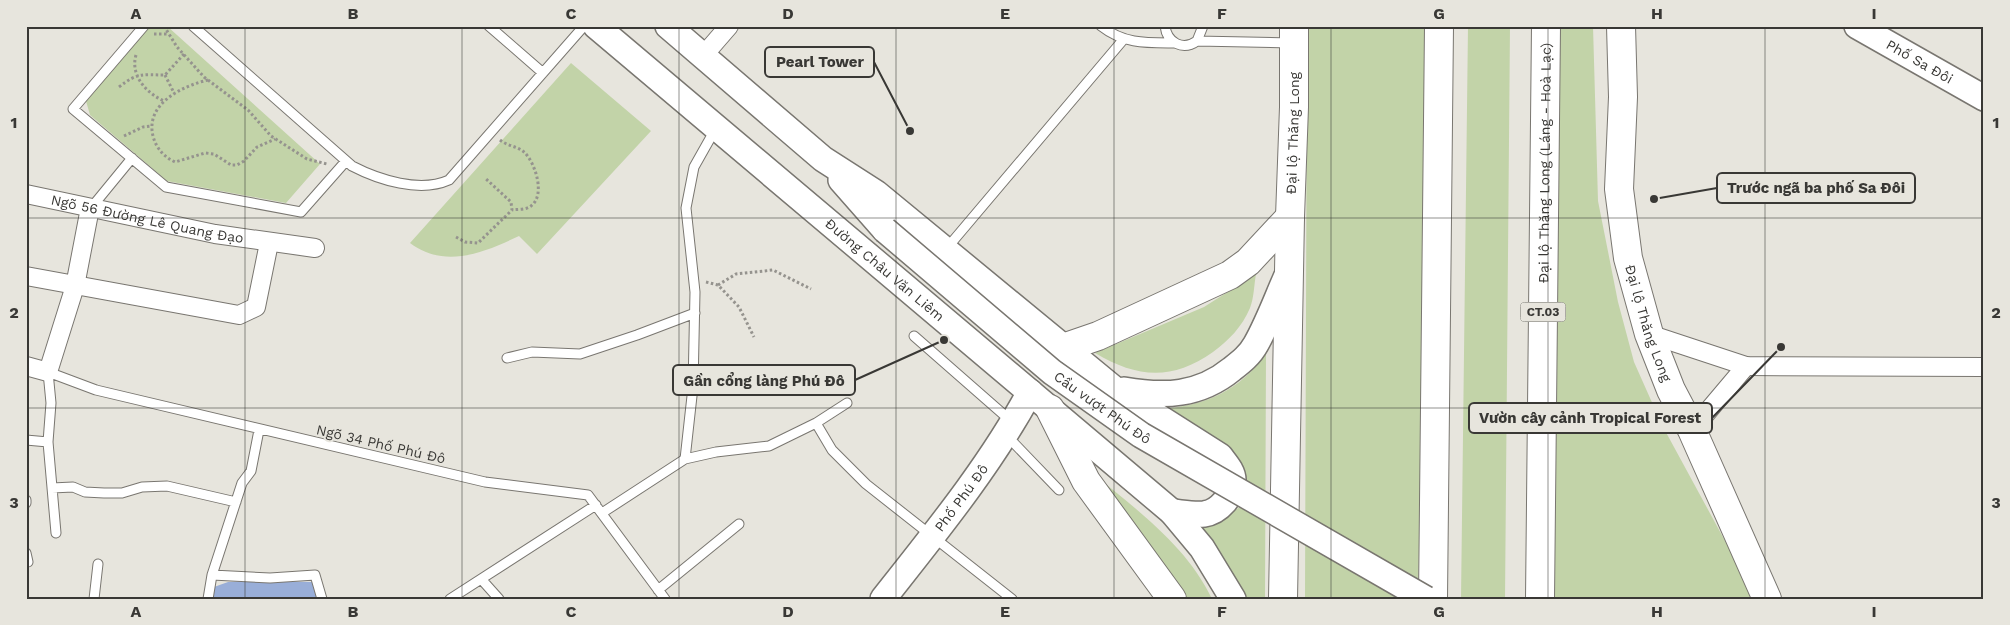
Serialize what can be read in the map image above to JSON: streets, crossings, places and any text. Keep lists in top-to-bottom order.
{
  "streets": {
    "main road": [
      "Phố Sa Đôi",
      "Đại lộ Thăng Long",
      "Đại lộ Thăng Long (Láng - Hoà Lạc)",
      "Đường Châu Văn Liêm",
      "CT.03",
      "Cầu vượt Phú Đô",
      "Phố Phú Đô"
    ],
    "street": ["Ngõ 56 Đường Lê Quang Đạo"],
    "lane": ["Ngõ 34 Phố Phú Đô"]
  },
  "crossings": [
    ["Đường Châu Văn Liêm", "Phố Phú Đô"]
  ],
  "places": [
    "Pearl Tower",
    "Trước ngã ba phố Sa Đôi",
    "Gần cổng làng Phú Đô",
    "Vườn cây cảnh Tropical Forest"
  ],
  "grid": {
    "columns": [
      "A",
      "B",
      "C",
      "D",
      "E",
      "F",
      "G",
      "H",
      "I"
    ],
    "rows": ["1", "2", "3"]
  }
}
